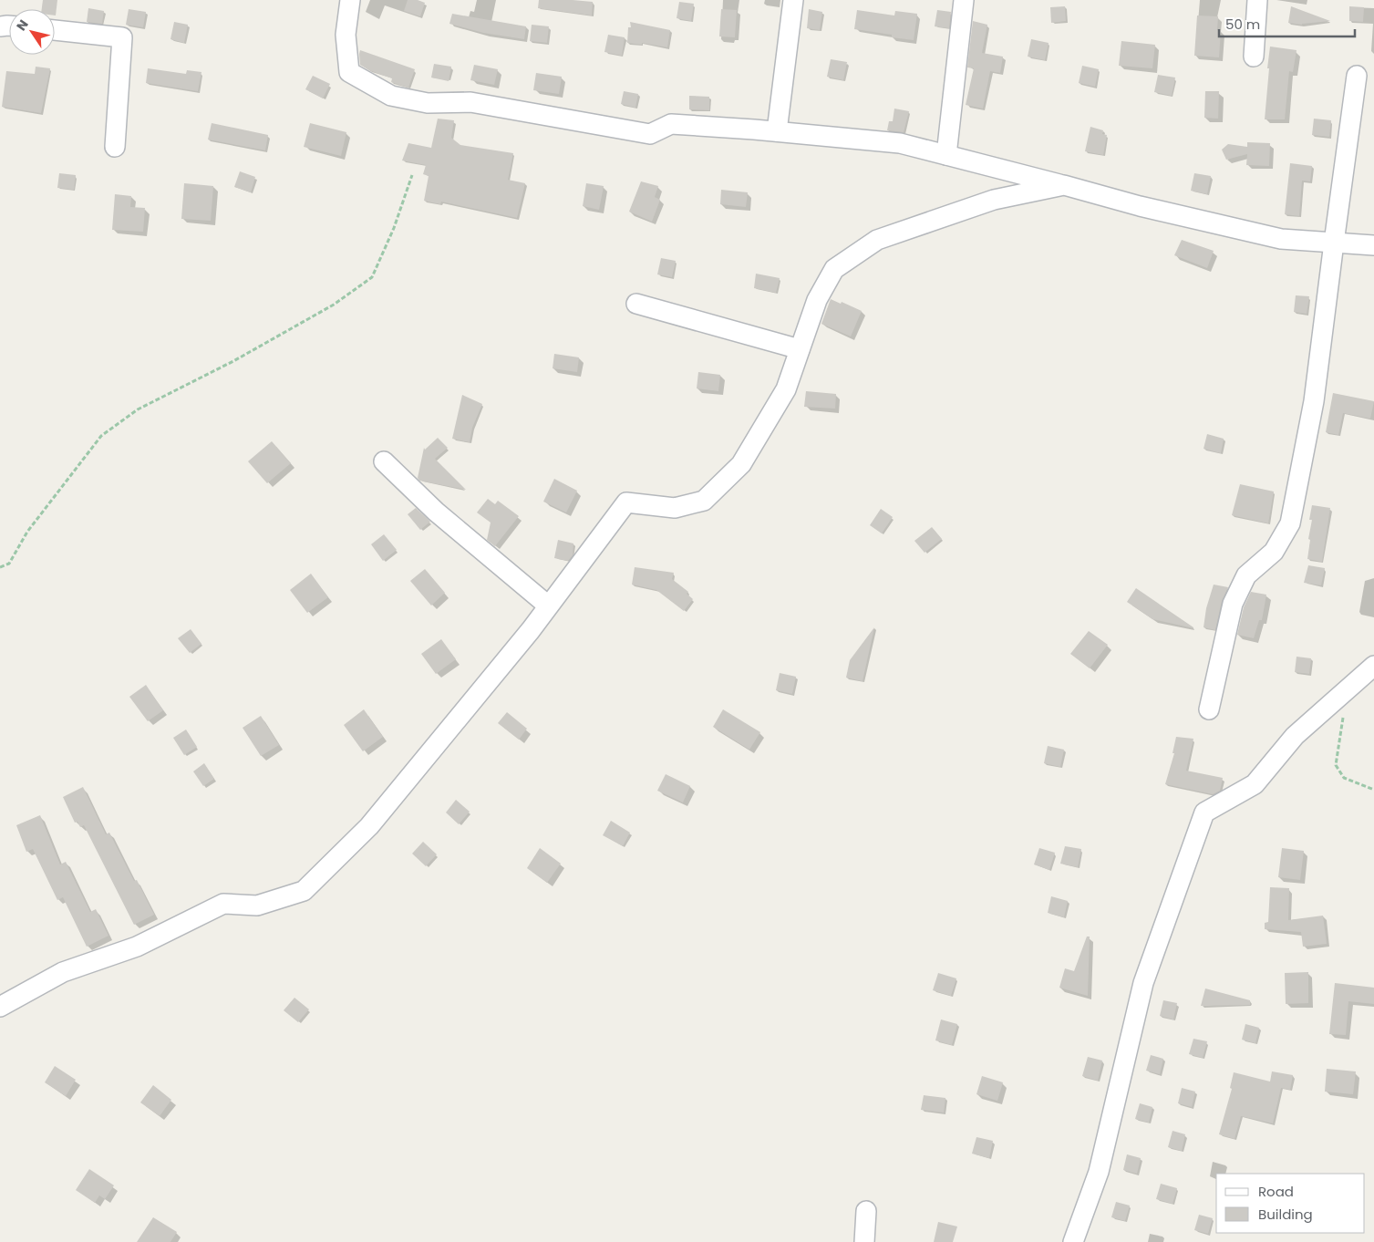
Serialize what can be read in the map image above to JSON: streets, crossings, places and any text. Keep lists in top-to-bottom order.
{
  "legend": ["Road", "Building"],
  "scale_bar": "50 m",
  "north": "top left"
}
